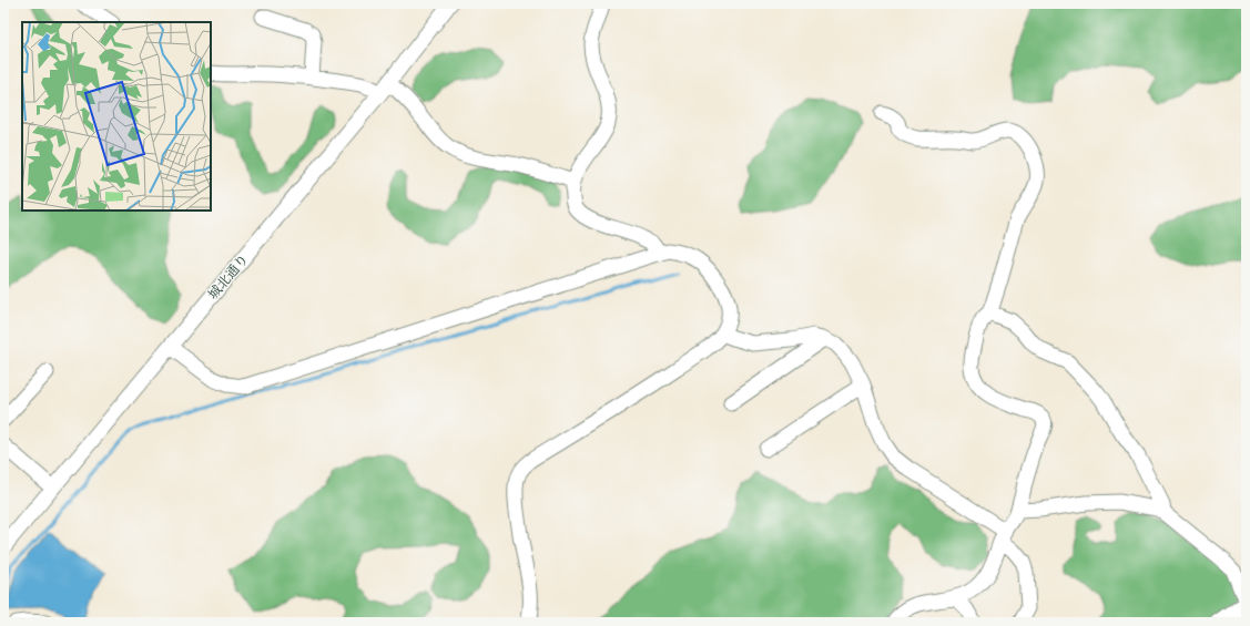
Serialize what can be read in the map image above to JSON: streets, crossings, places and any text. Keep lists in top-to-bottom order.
{
  "streets": {
    "street": ["城北通り"]
  }
}
